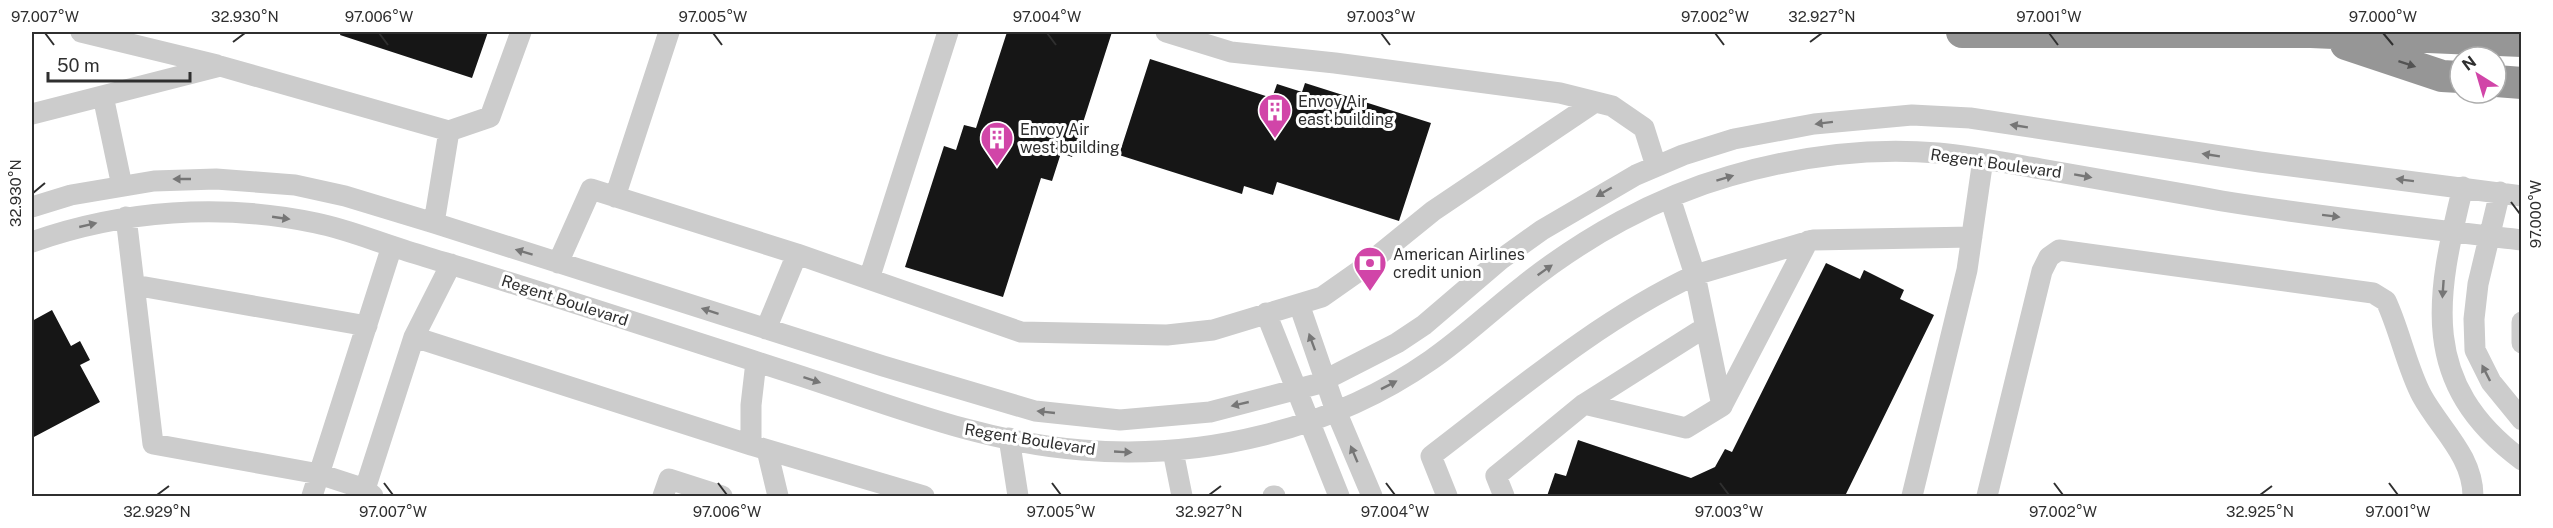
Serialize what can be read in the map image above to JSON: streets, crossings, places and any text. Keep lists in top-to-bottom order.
{
  "streets": {
    "street": ["Regent Boulevard"]
  },
  "places": {
    "building": ["Envoy Air east building", "Envoy Air west building"],
    "bank": ["American Airlines credit union"]
  },
  "scale_bar": "50 m",
  "north": "top left",
  "coordinates": [
    "97.007°W",
    "32.930°N",
    "97.006°W",
    "97.005°W",
    "97.004°W",
    "97.003°W",
    "97.002°W",
    "32.927°N",
    "97.001°W",
    "97.000°W",
    "32.929°N",
    "32.925°N"
  ]
}
